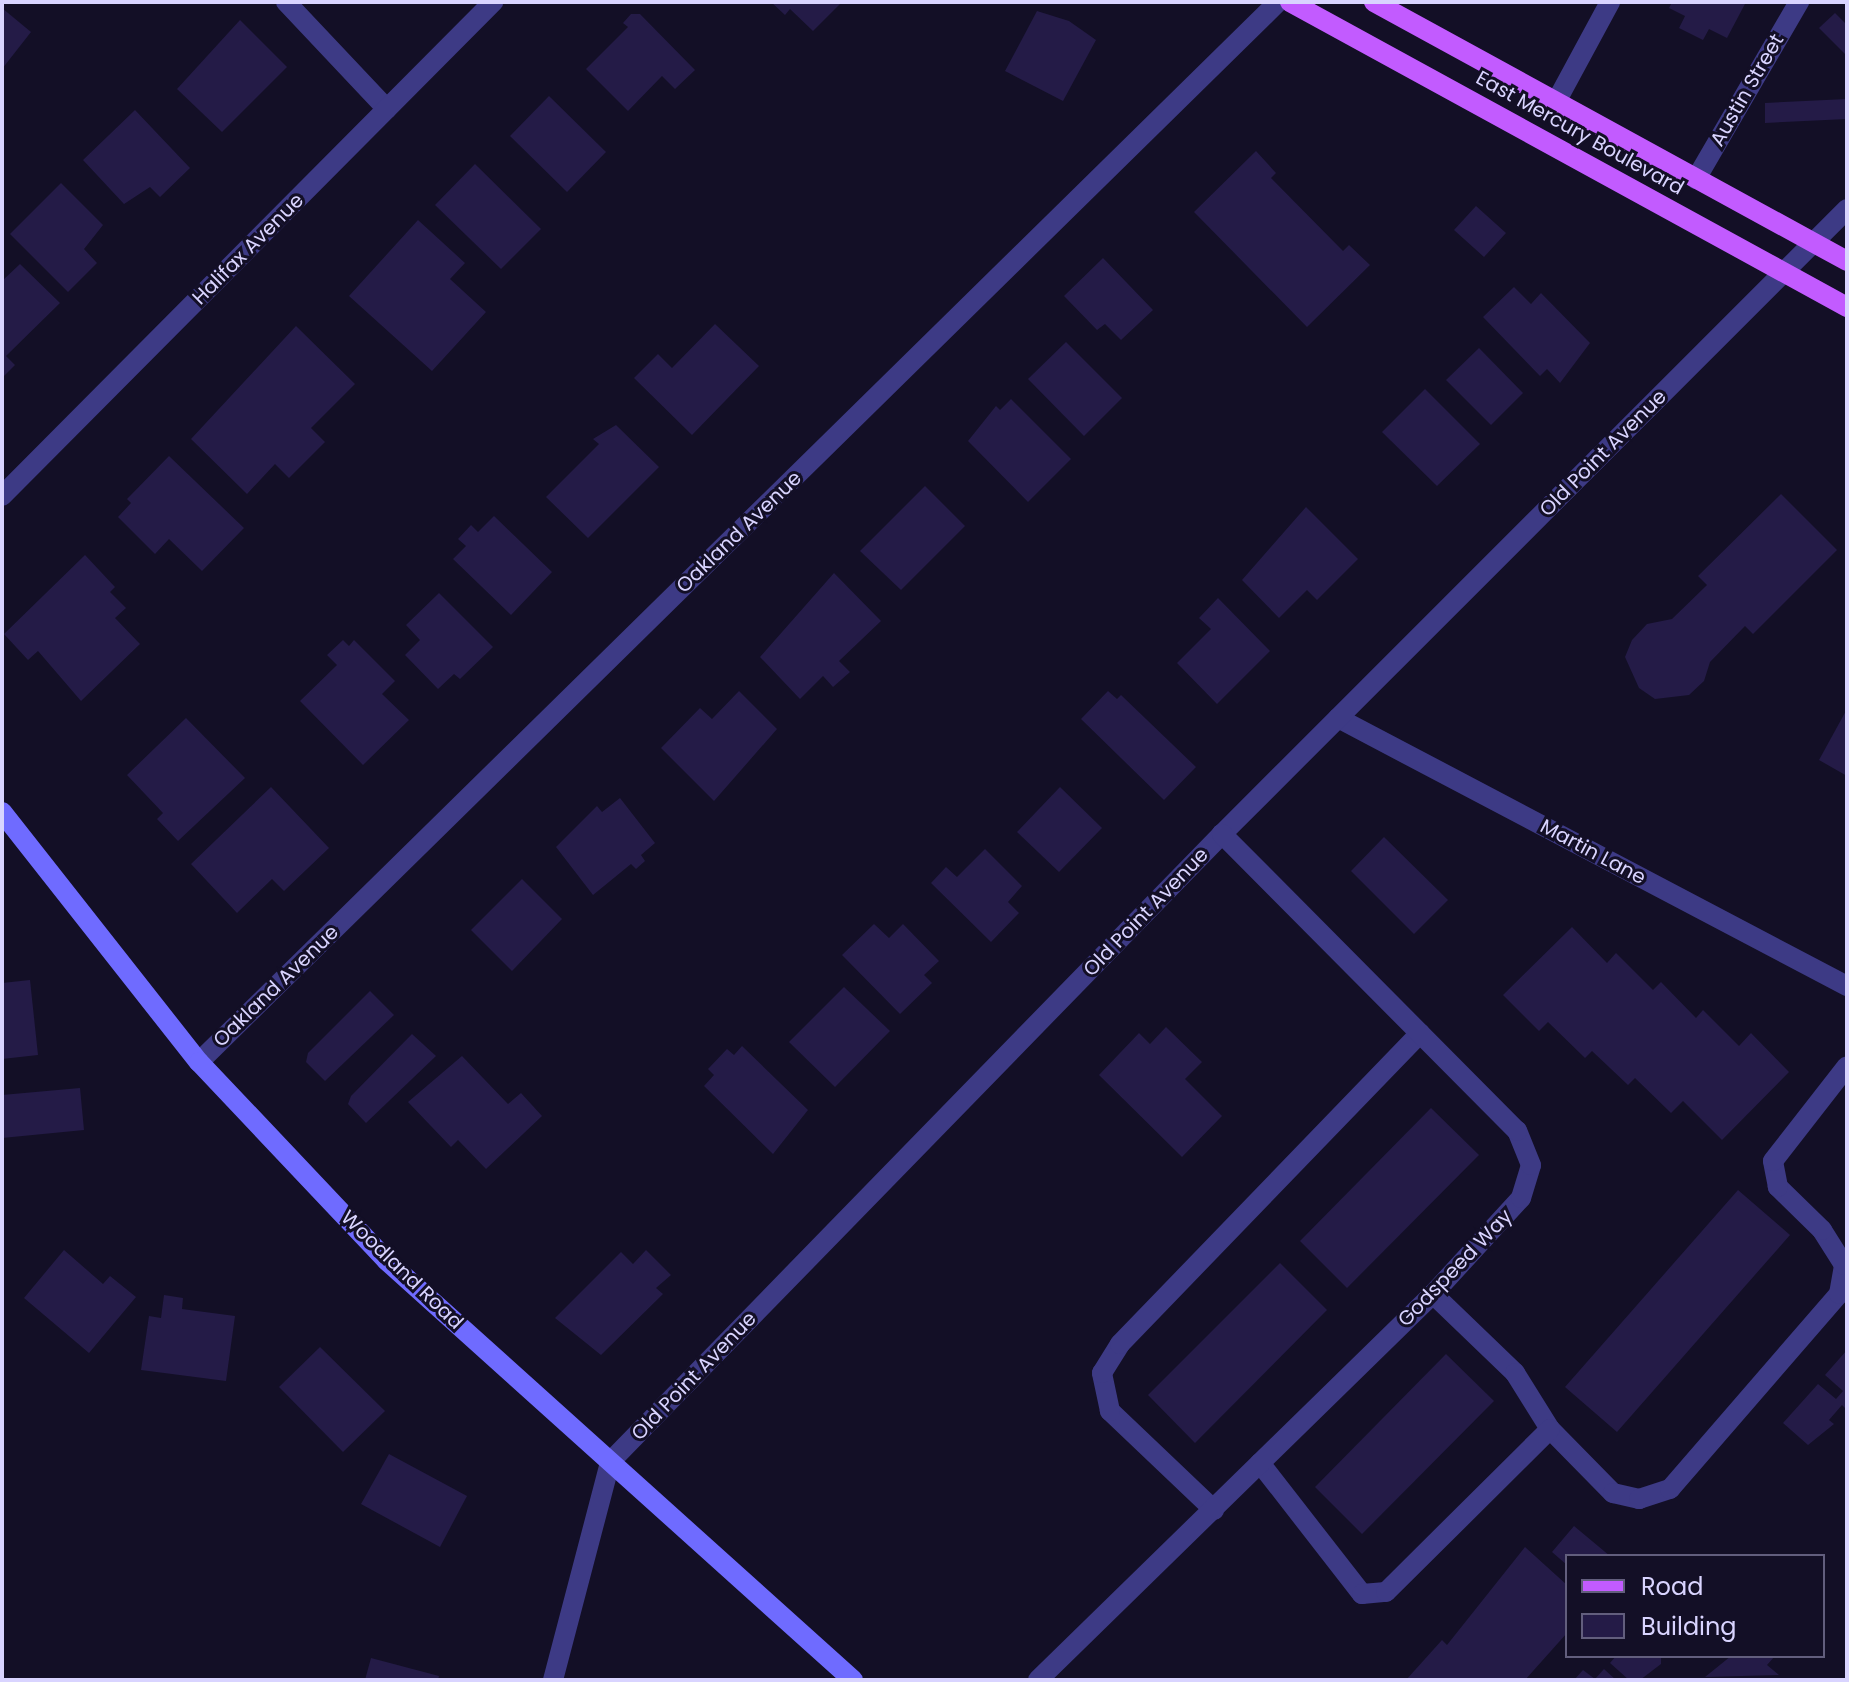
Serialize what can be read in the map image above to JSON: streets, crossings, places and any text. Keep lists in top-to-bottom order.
{
  "streets": {
    "main road": ["East Mercury Boulevard", "Woodland Road"],
    "street": [
      "Austin Street",
      "Halifax Avenue",
      "Old Point Avenue",
      "Oakland Avenue",
      "Martin Lane",
      "Godspeed Way"
    ]
  },
  "crossings": [
    ["Austin Street", "East Mercury Boulevard"],
    ["East Mercury Boulevard", "Old Point Avenue"],
    ["Old Point Avenue", "Martin Lane"],
    ["Old Point Avenue", "Godspeed Way"],
    ["Old Point Avenue", "Woodland Road"],
    ["Oakland Avenue", "Woodland Road"]
  ],
  "legend": ["Road", "Building"]
}
